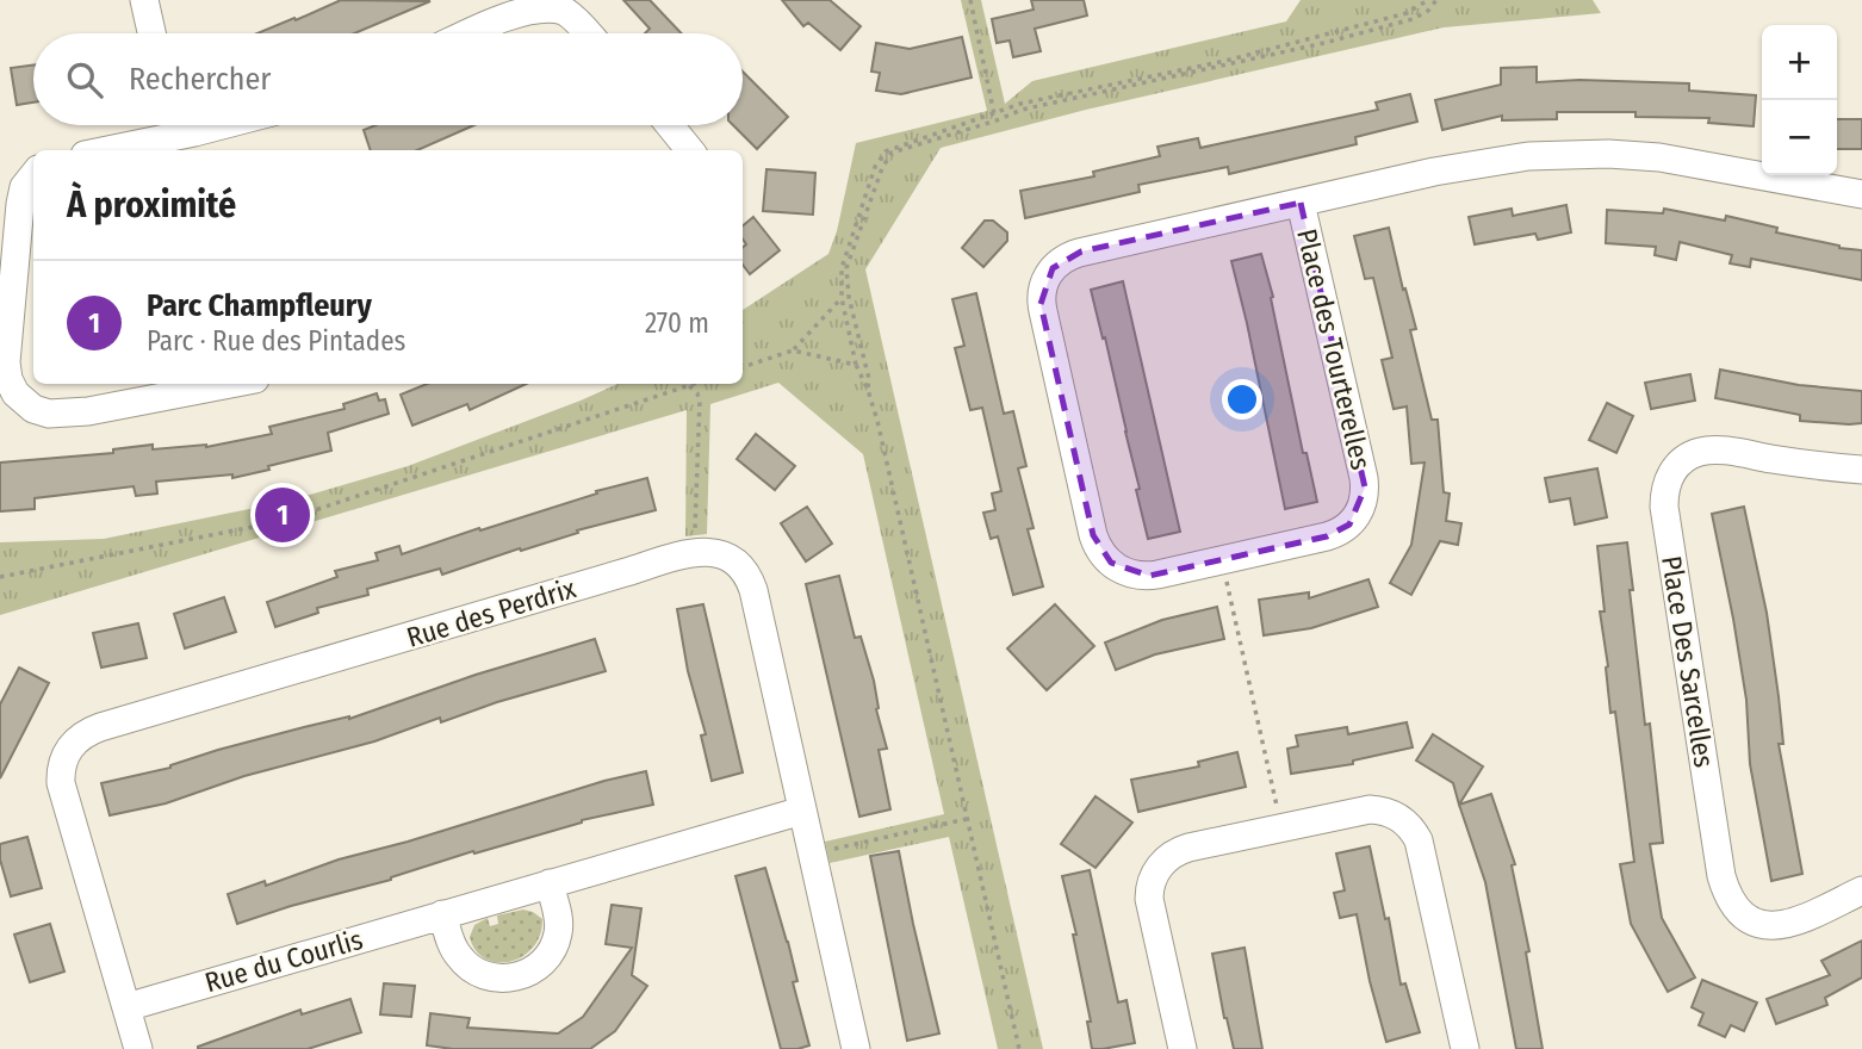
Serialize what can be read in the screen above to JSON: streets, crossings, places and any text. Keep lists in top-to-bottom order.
{
  "streets": {
    "street": [
      "Place des Tourterelles",
      "Rue des Perdrix",
      "Place Des Sarcelles",
      "Rue du Courlis"
    ]
  },
  "crossings": [
    ["Rue des Perdrix", "Rue du Courlis"]
  ],
  "page": {
    "map_buttons": ["+", "−"],
    "search": "Rechercher",
    "heading": "À proximité",
    "list": [
      {
        "mark": "1",
        "name": "Parc Champfleury",
        "note": "Parc · Rue des Pintades",
        "value": "270 m"
      }
    ],
    "pins": "1"
  }
}
